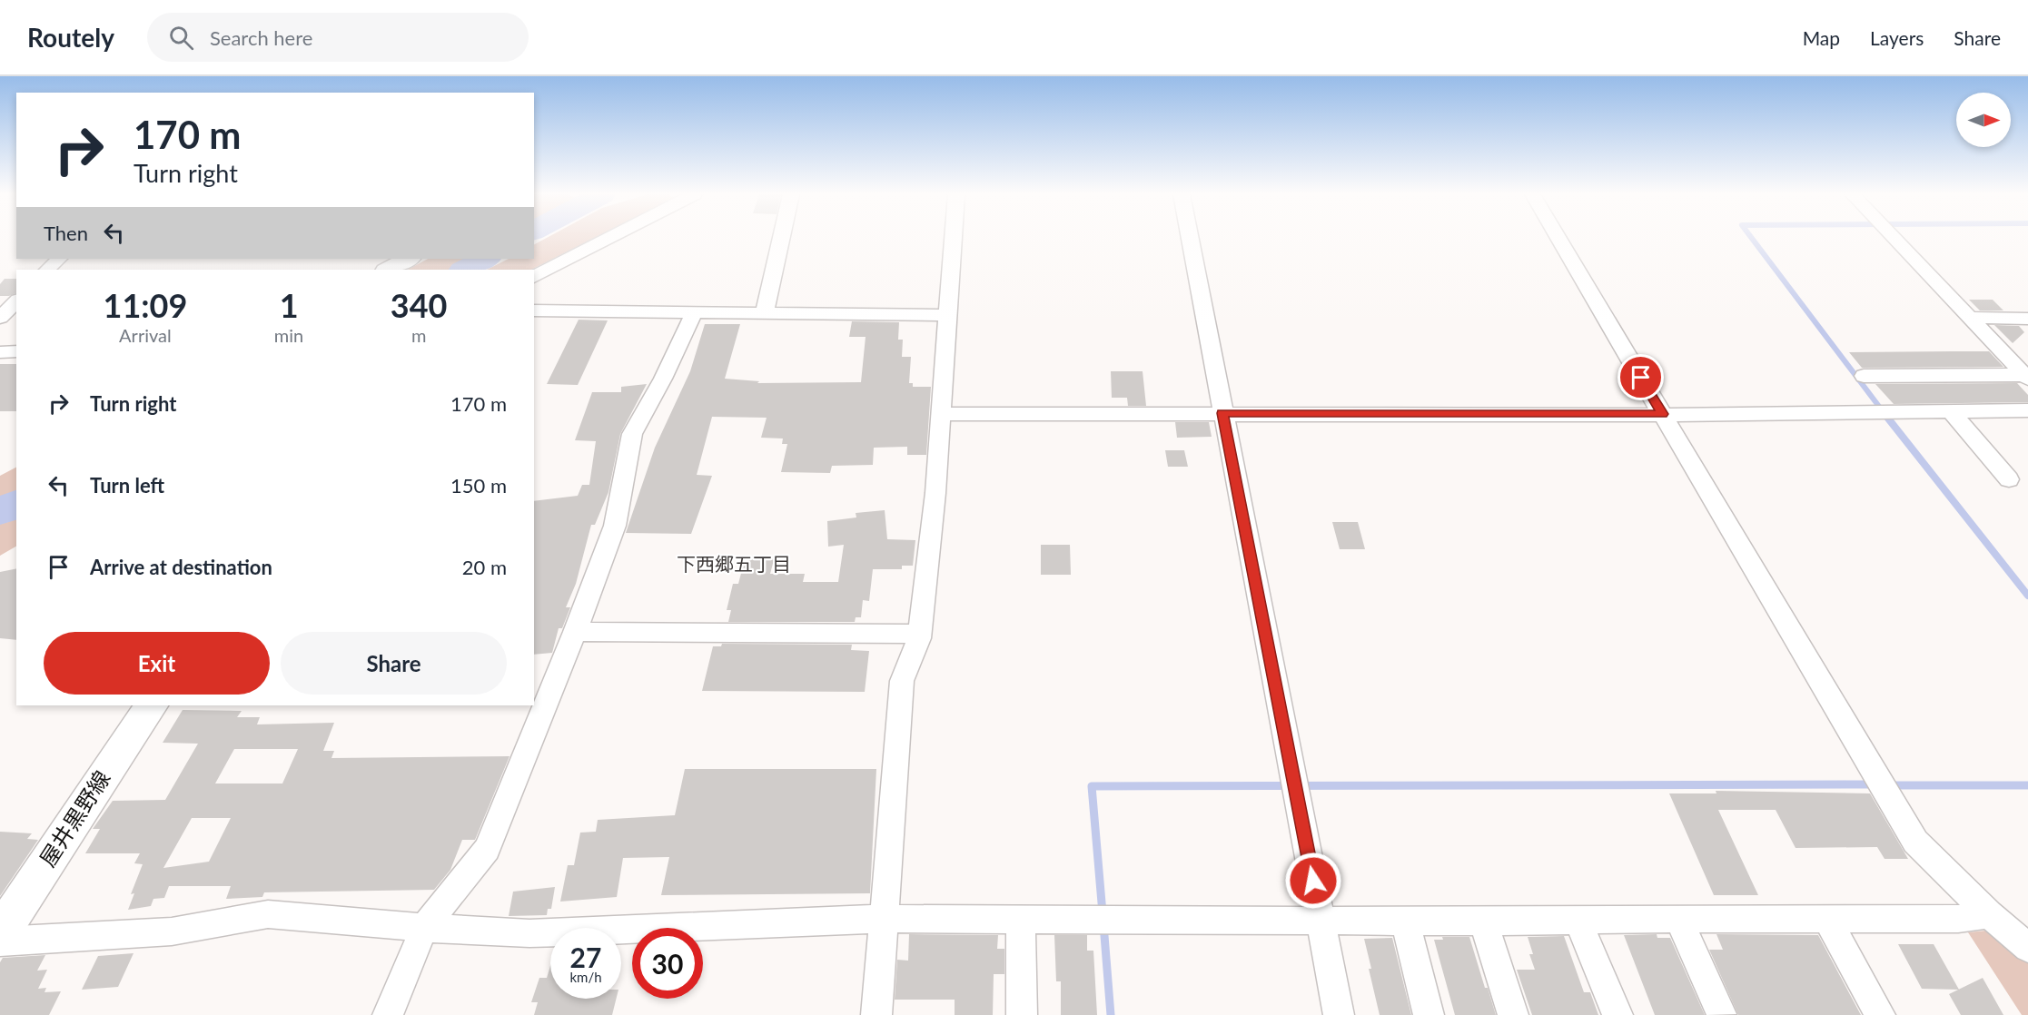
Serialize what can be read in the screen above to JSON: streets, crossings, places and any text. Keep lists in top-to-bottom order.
{
  "streets": {
    "main road": ["屋井黒野線"]
  },
  "districts": ["下西郷五丁目"],
  "north": "right",
  "page": {
    "header": "Routely",
    "search": "Search here",
    "nav": ["Map", "Layers", "Share"],
    "turn": ["170 m", "Turn right"],
    "then": "Then",
    "eta": [
      "11:09",
      "Arrival",
      "1",
      "min",
      "340",
      "m"
    ],
    "list": [
      {
        "name": "Turn right",
        "value": "170 m"
      },
      {
        "name": "Turn left",
        "value": "150 m"
      },
      {
        "name": "Arrive at destination",
        "value": "20 m"
      }
    ],
    "buttons": ["Exit", "Share"],
    "speed": "27 km/h",
    "limit": "30"
  }
}
